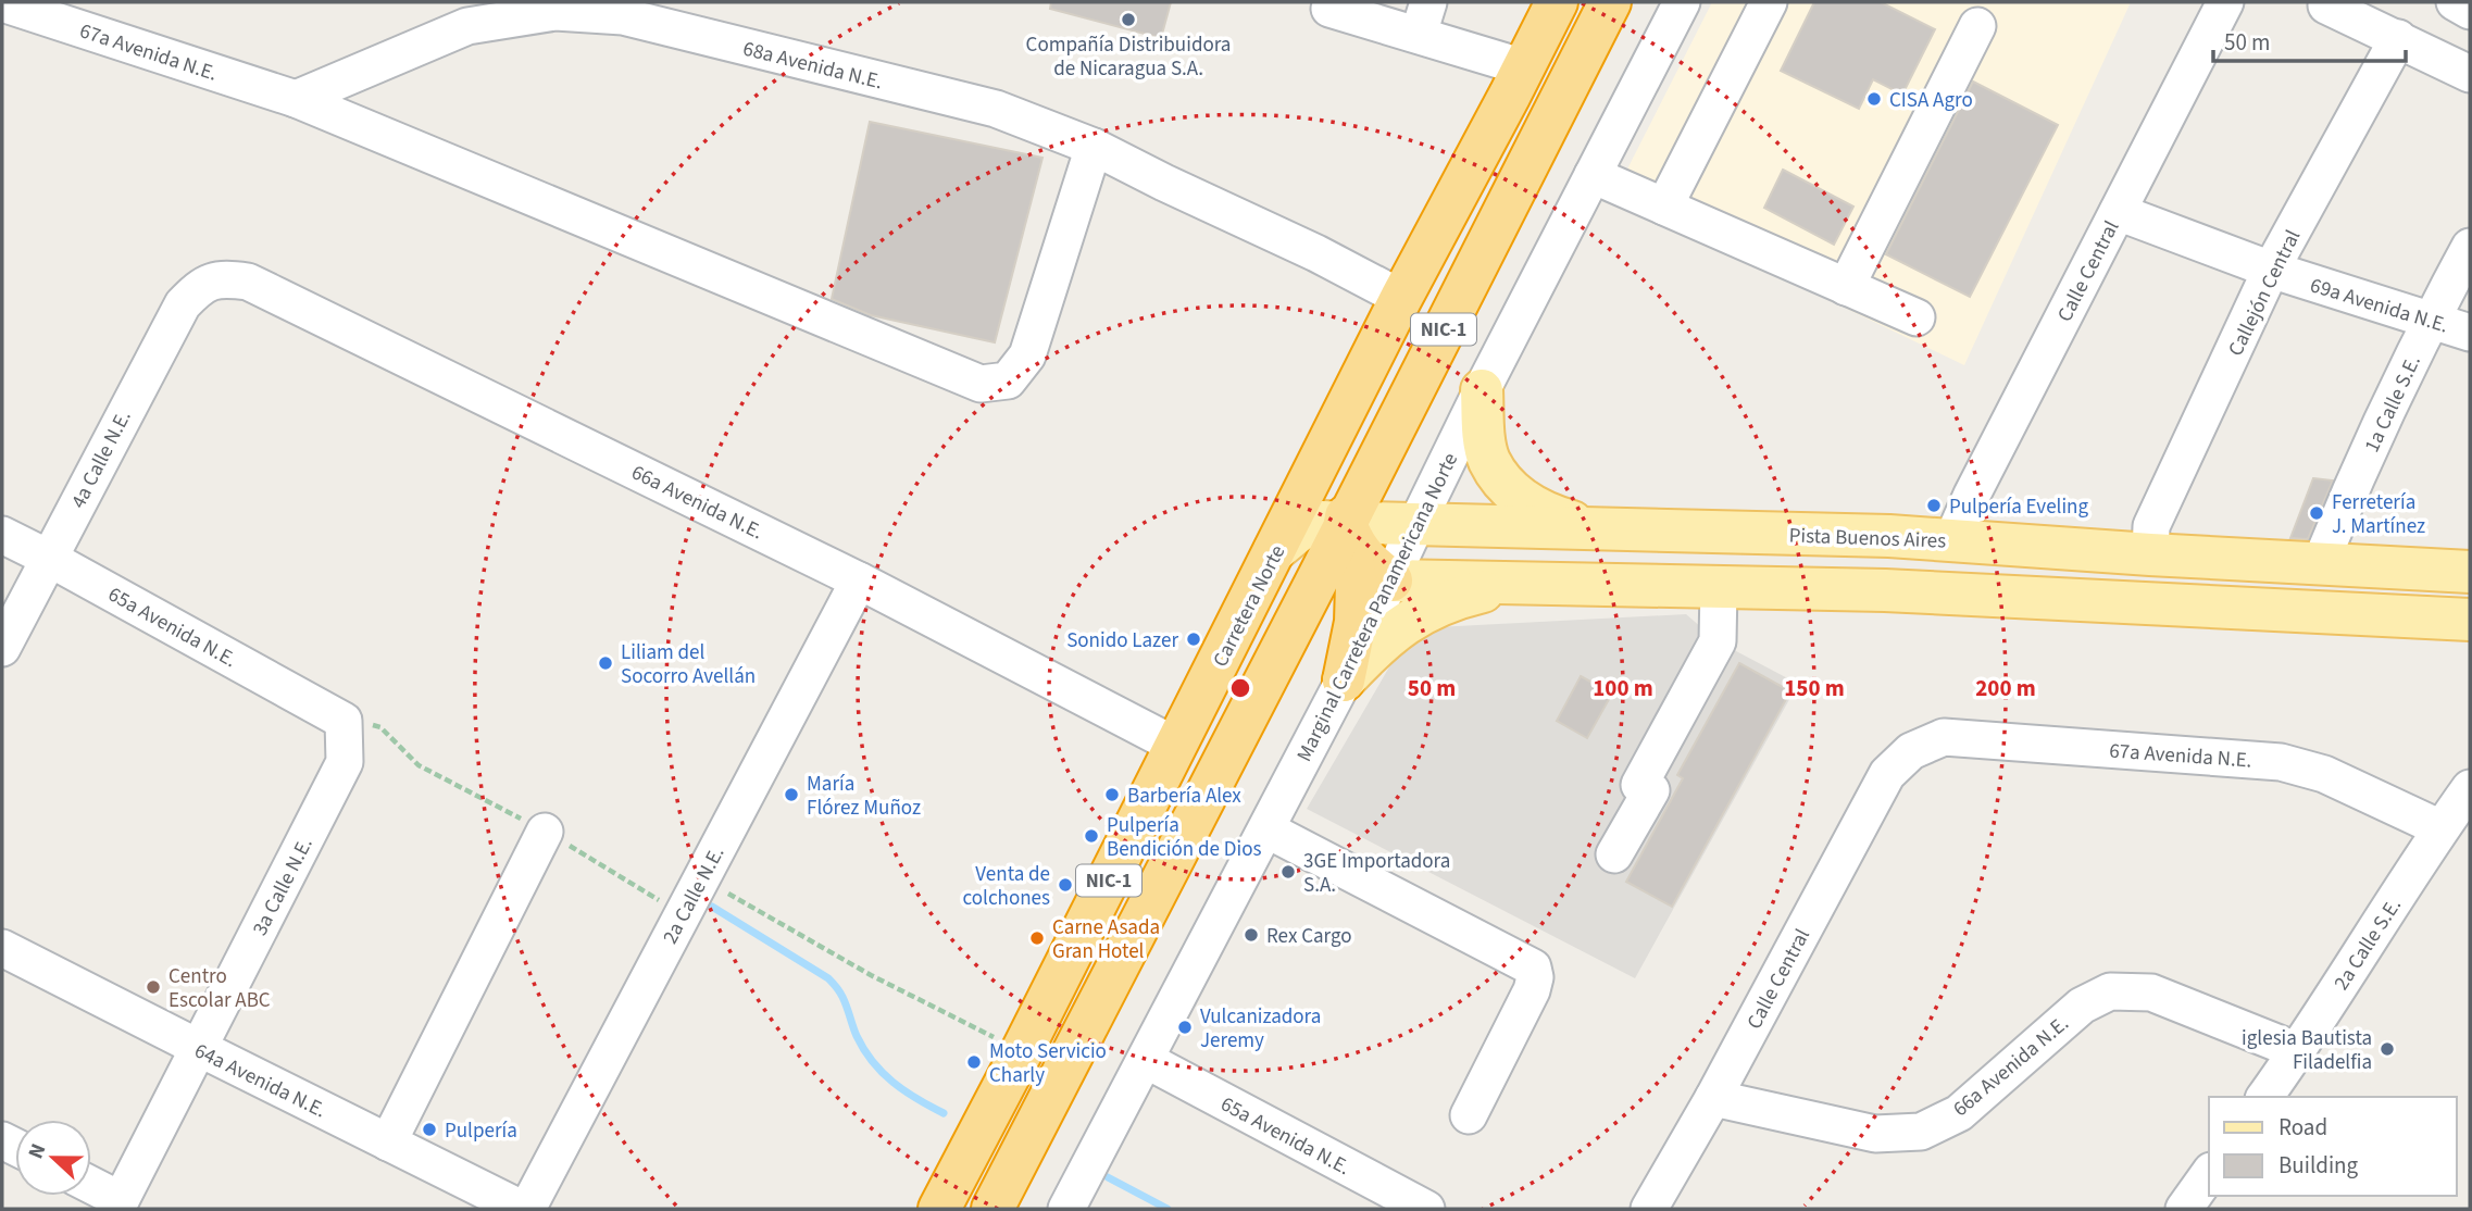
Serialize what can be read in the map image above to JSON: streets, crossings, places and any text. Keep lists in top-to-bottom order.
{
  "streets": {
    "highway": ["NIC-1", "Carretera Norte"],
    "main road": ["Pista Buenos Aires"],
    "street": [
      "67a Avenida N.E.",
      "68a Avenida N.E.",
      "Calle Central",
      "Callejón Central",
      "69a Avenida N.E.",
      "1a Calle S.E.",
      "4a Calle N.E.",
      "66a Avenida N.E.",
      "Marginal Carretera Panamericana Norte",
      "65a Avenida N.E.",
      "3a Calle N.E.",
      "2a Calle N.E.",
      "2a Calle S.E.",
      "64a Avenida N.E."
    ]
  },
  "crossings": [
    ["67a Avenida N.E.", "68a Avenida N.E."],
    ["67a Avenida N.E.", "Calle Central"],
    ["67a Avenida N.E.", "2a Calle S.E."],
    ["68a Avenida N.E.", "Carretera Norte"],
    ["Calle Central", "69a Avenida N.E."],
    ["Calle Central", "66a Avenida N.E."],
    ["Calle Central", "Pista Buenos Aires"],
    ["Callejón Central", "69a Avenida N.E."],
    ["Callejón Central", "Pista Buenos Aires"],
    ["69a Avenida N.E.", "1a Calle S.E."],
    ["NIC-1", "Pista Buenos Aires"],
    ["1a Calle S.E.", "Pista Buenos Aires"],
    ["4a Calle N.E.", "66a Avenida N.E."],
    ["4a Calle N.E.", "65a Avenida N.E."],
    ["66a Avenida N.E.", "Carretera Norte"],
    ["66a Avenida N.E.", "2a Calle N.E."],
    ["66a Avenida N.E.", "2a Calle S.E."],
    ["Pista Buenos Aires", "Carretera Norte"],
    ["Pista Buenos Aires", "Marginal Carretera Panamericana Norte"],
    ["Marginal Carretera Panamericana Norte", "65a Avenida N.E."],
    ["65a Avenida N.E.", "3a Calle N.E."],
    ["3a Calle N.E.", "64a Avenida N.E."]
  ],
  "places": [
    "Compañía Distribuidora de Nicaragua S.A.",
    "CISA Agro",
    "Pulpería Eveling",
    "Ferretería J. Martínez",
    "Sonido Lazer",
    "Liliam del Socorro Avellán",
    "María Flórez Muñoz",
    "Barbería Alex",
    "Pulpería Bendición de Dios",
    "3GE Importadora S.A.",
    "Venta de colchones",
    "Rex Cargo",
    "Carne Asada Gran Hotel",
    "Centro Escolar ABC",
    "Vulcanizadora Jeremy",
    "iglesia Bautista Filadelfia",
    "Moto Servicio Charly",
    "Pulpería"
  ],
  "legend": ["Road", "Building"],
  "scale_bar": "50 m",
  "north": "left",
  "rings": [
    "50 m",
    "100 m",
    "150 m",
    "200 m"
  ]
}
